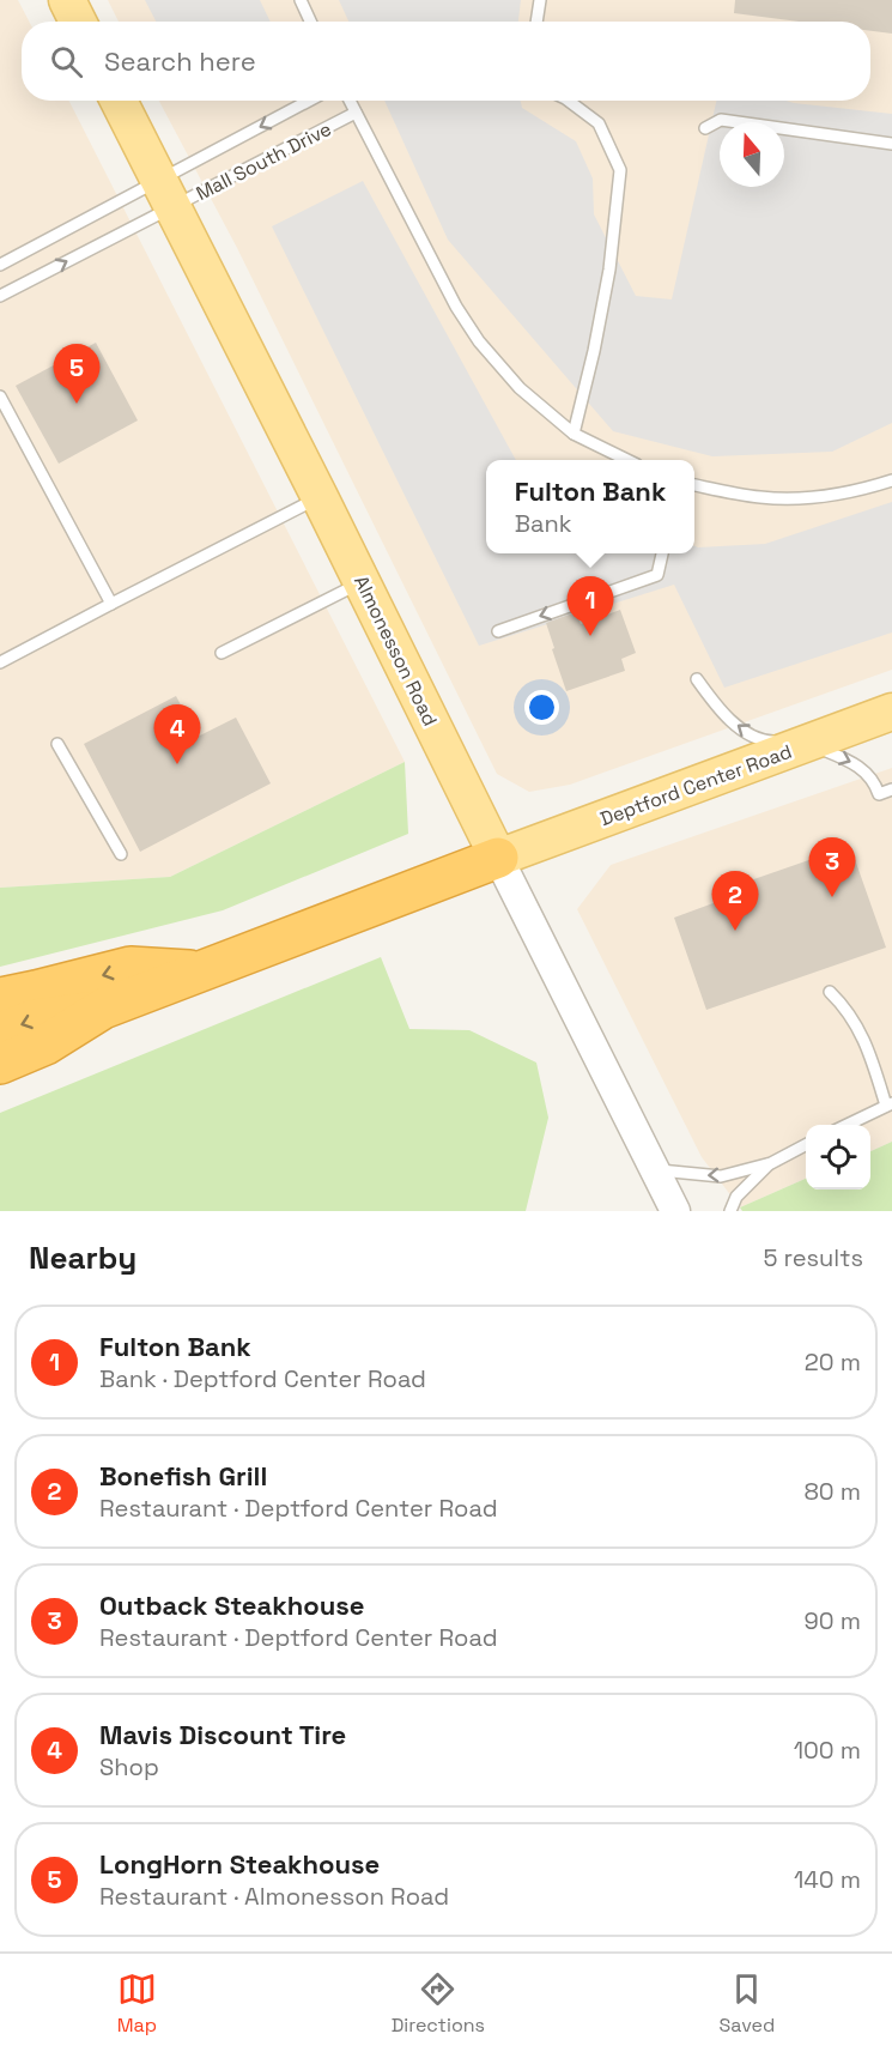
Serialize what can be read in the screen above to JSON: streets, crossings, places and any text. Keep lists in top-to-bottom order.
{
  "streets": {
    "main road": ["Almonesson Road", "Deptford Center Road"],
    "lane": ["Mall South Drive"]
  },
  "crossings": [
    ["Mall South Drive", "Almonesson Road"],
    ["Almonesson Road", "Deptford Center Road"]
  ],
  "north": "top",
  "page": {
    "search": "Search here",
    "pins": [
      "5",
      "1",
      "4",
      "3",
      "2"
    ],
    "popup": ["Fulton Bank", "Bank"],
    "heading": ["Nearby", "5 results"],
    "list": [
      {
        "mark": "1",
        "name": "Fulton Bank",
        "note": "Bank · Deptford Center Road",
        "value": "20 m"
      },
      {
        "mark": "2",
        "name": "Bonefish Grill",
        "note": "Restaurant · Deptford Center Road",
        "value": "80 m"
      },
      {
        "mark": "3",
        "name": "Outback Steakhouse",
        "note": "Restaurant · Deptford Center Road",
        "value": "90 m"
      },
      {
        "mark": "4",
        "name": "Mavis Discount Tire",
        "note": "Shop",
        "value": "100 m"
      },
      {
        "mark": "5",
        "name": "LongHorn Steakhouse",
        "note": "Restaurant · Almonesson Road",
        "value": "140 m"
      }
    ],
    "nav": ["Map", "Directions", "Saved"]
  }
}
